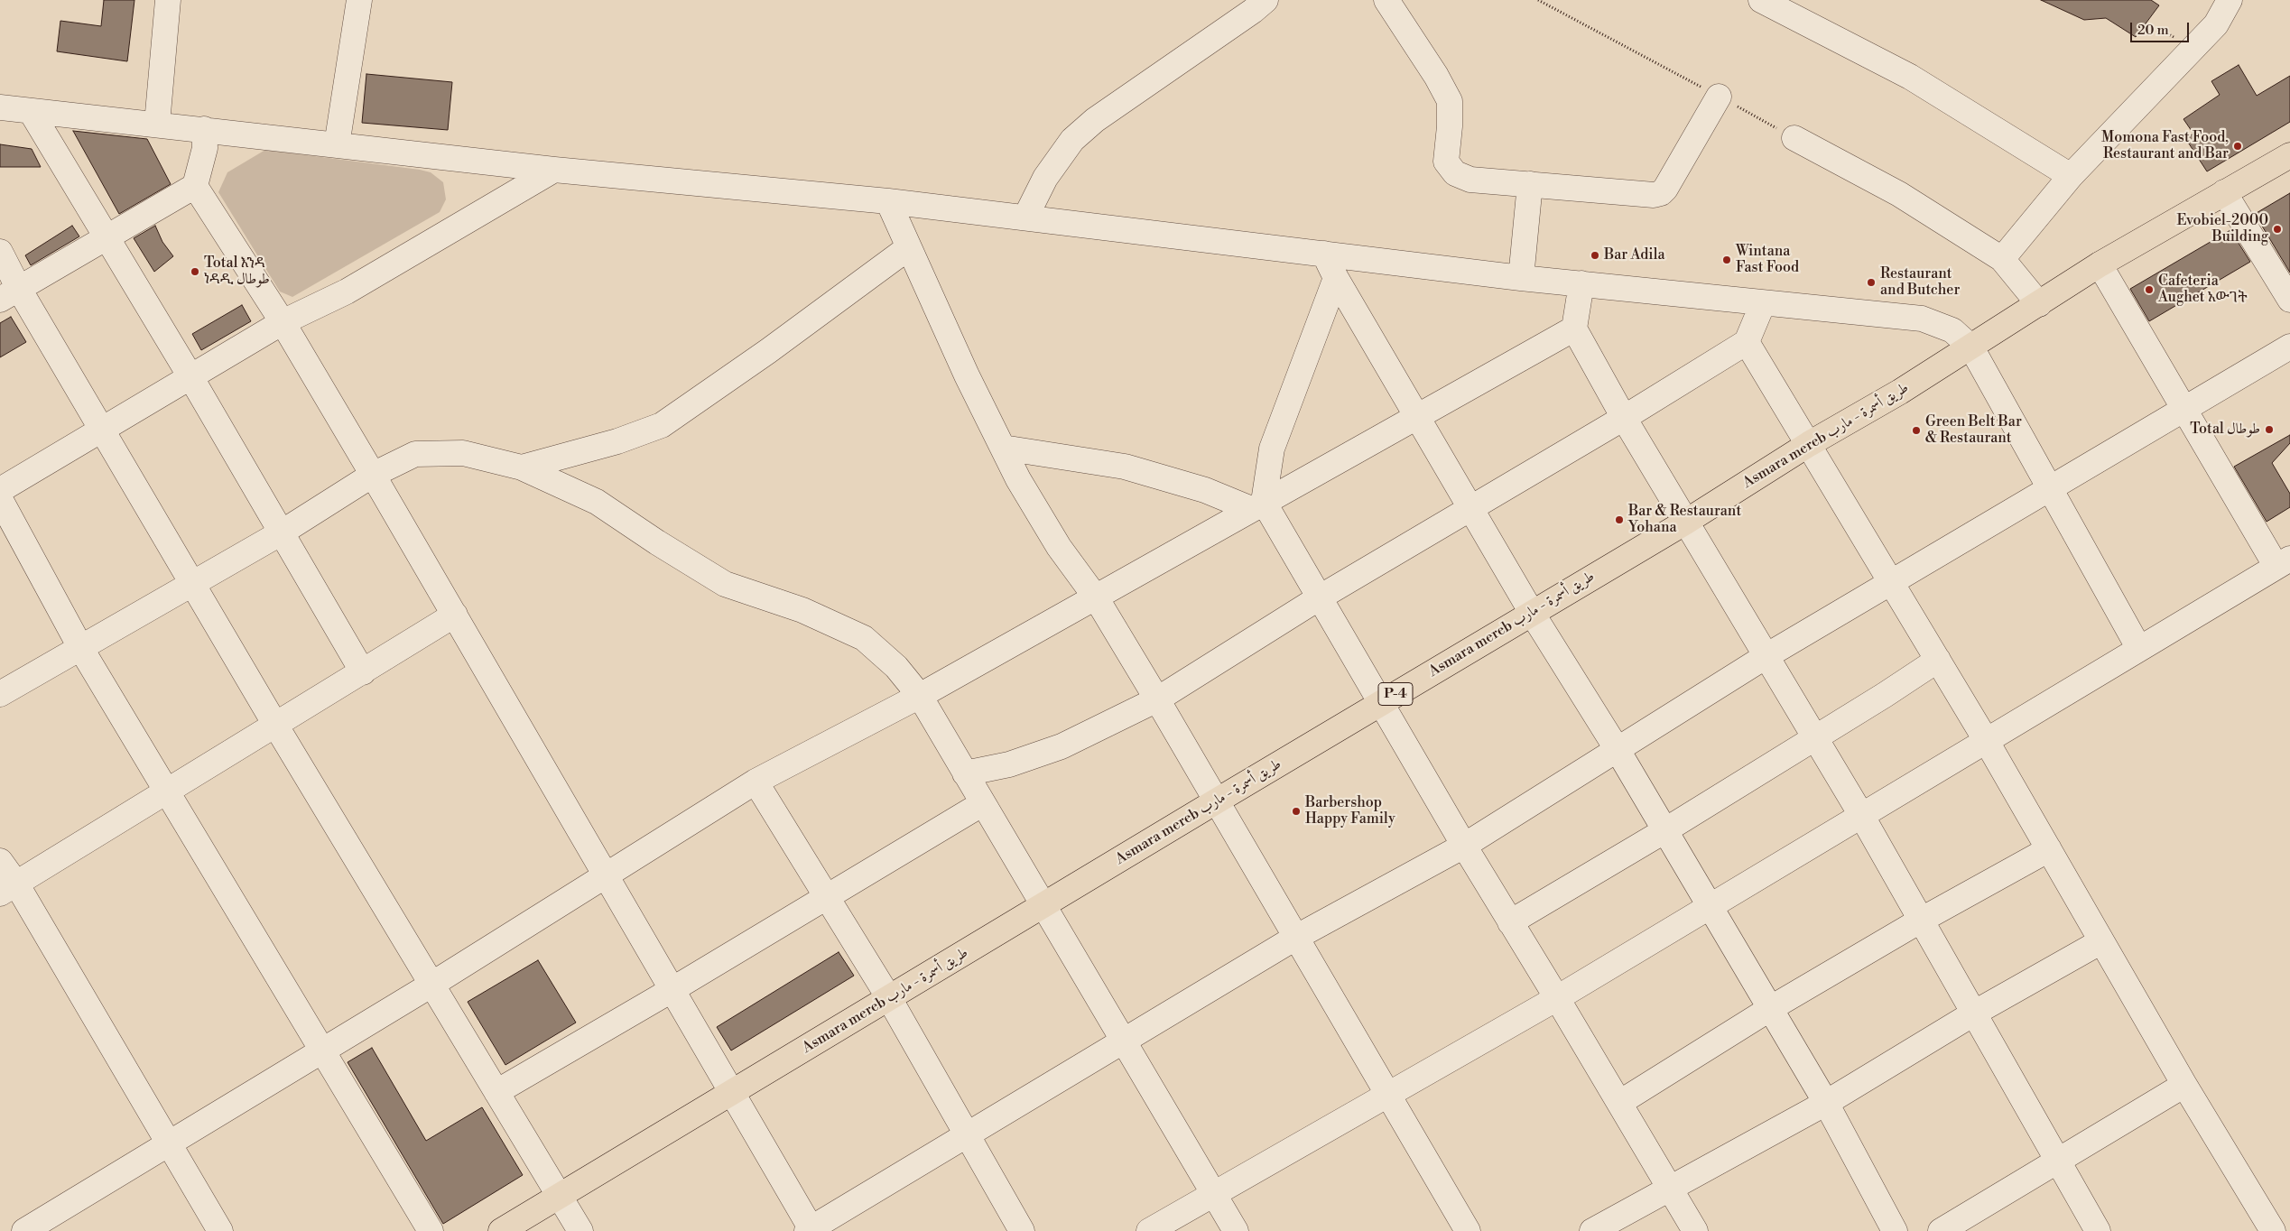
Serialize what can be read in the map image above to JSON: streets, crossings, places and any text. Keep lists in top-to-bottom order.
{
  "streets": {
    "highway": ["Asmara mereb طريق أسمرة - مارب", "P-4"]
  },
  "places": [
    "Momona Fast Food, Restaurant and Bar",
    "Evobiel-2000 Building",
    "Bar Adila",
    "Wintana Fast Food",
    "Total እንዳ ነዳዲ طوطال",
    "Restaurant and Butcher",
    "Cafeteria Aughet አውገት",
    "Total طوطال",
    "Green Belt Bar & Restaurant",
    "Bar & Restaurant Yohana",
    "Barbershop Happy Family"
  ],
  "scale_bar": "20 m"
}
